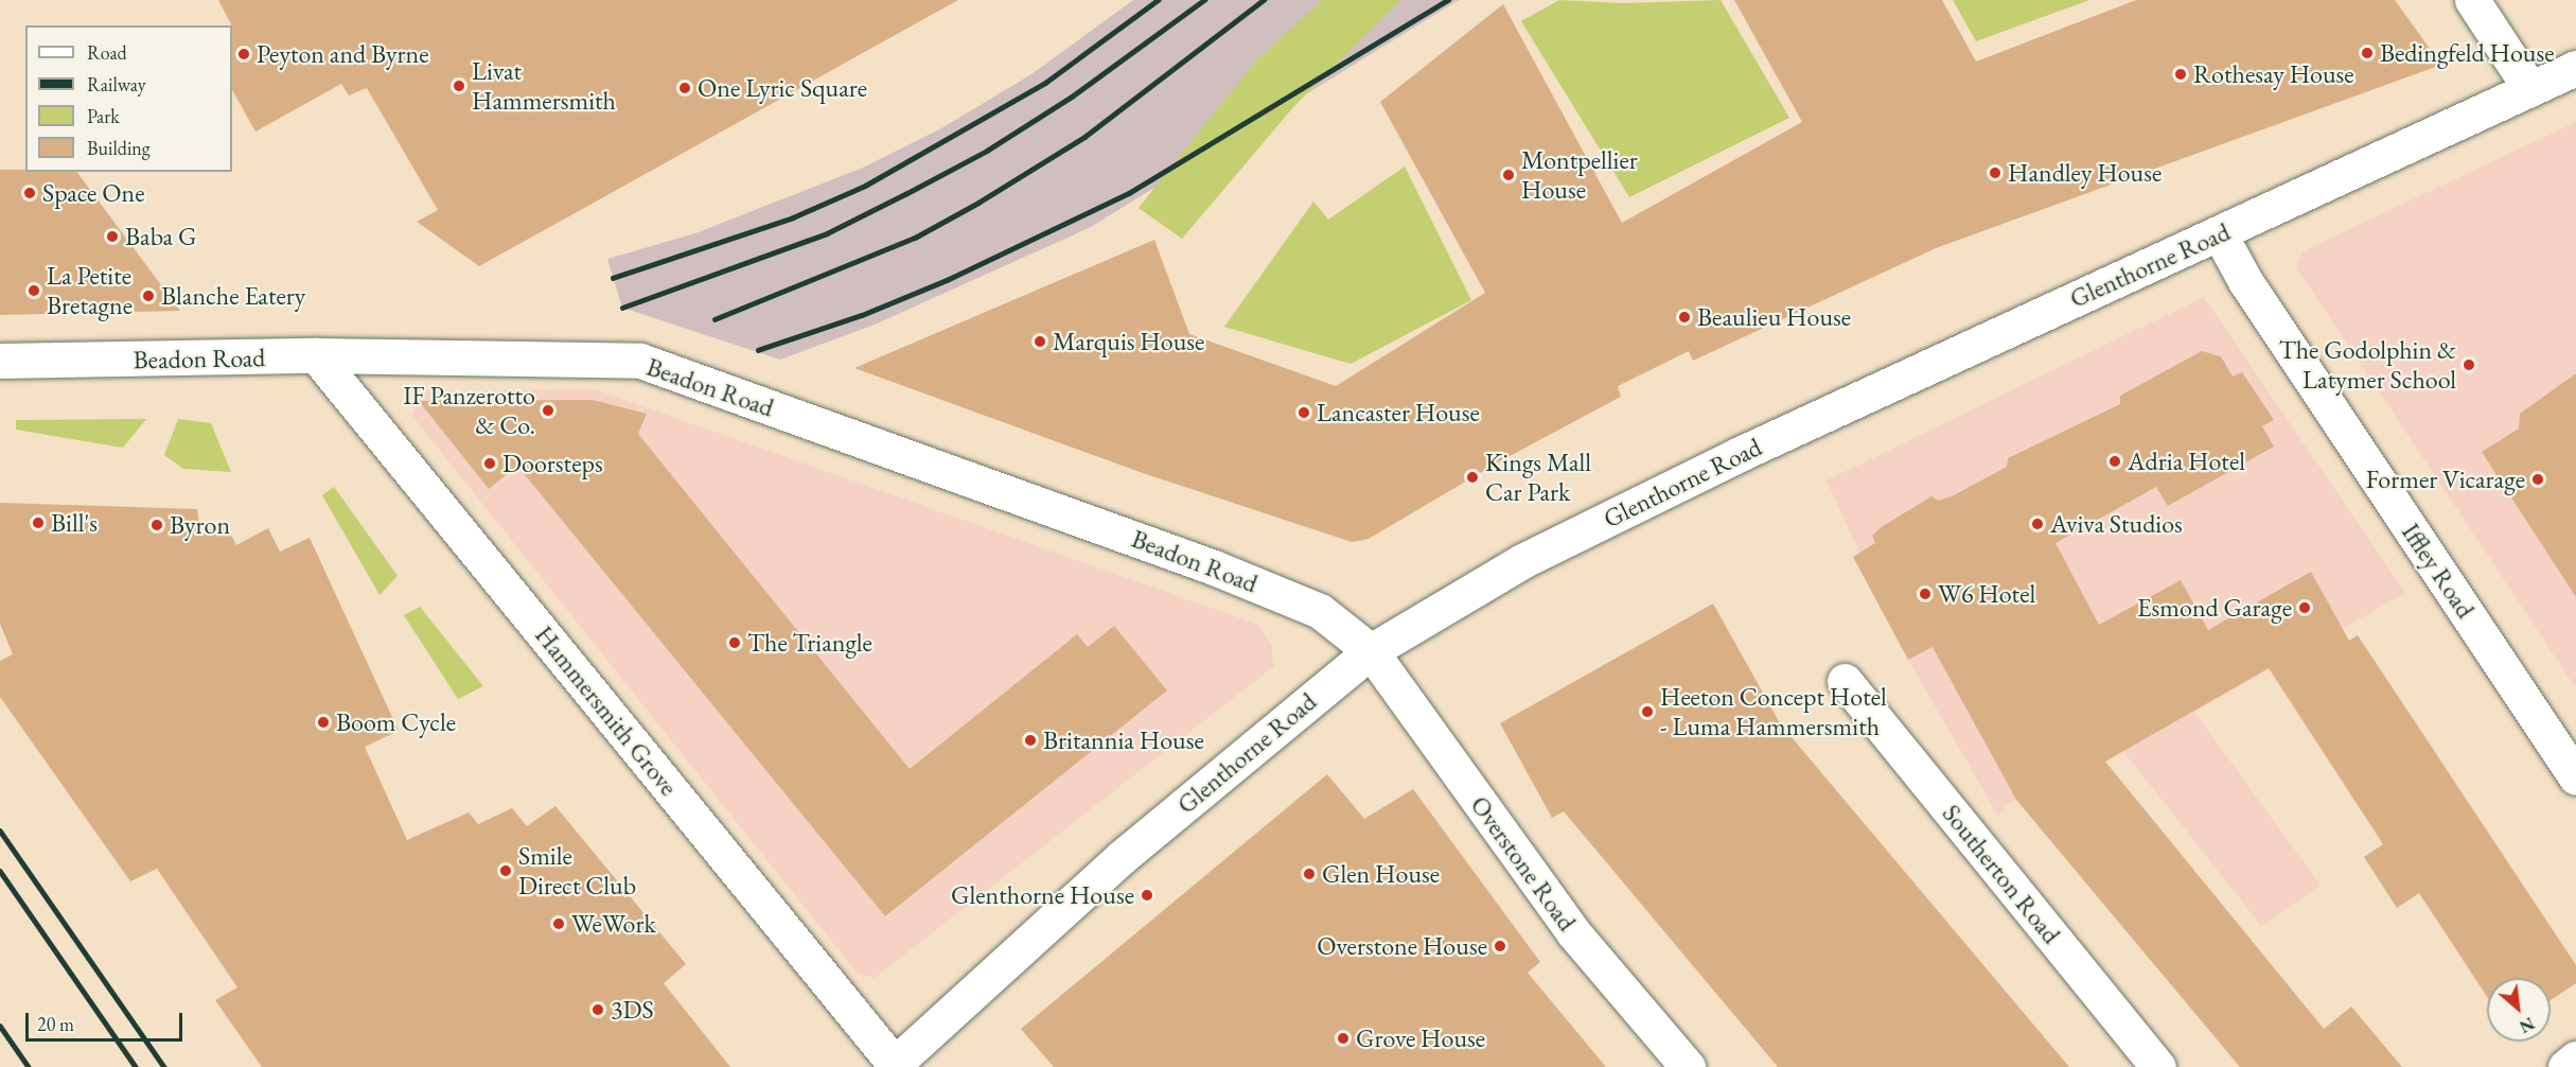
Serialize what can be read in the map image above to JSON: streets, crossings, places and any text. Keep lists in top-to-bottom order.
{
  "streets": {
    "street": [
      "Glenthorne Road",
      "Beadon Road",
      "Iffley Road",
      "Hammersmith Grove",
      "Overstone Road",
      "Southerton Road"
    ]
  },
  "crossings": [
    ["Glenthorne Road", "Beadon Road"],
    ["Glenthorne Road", "Iffley Road"],
    ["Glenthorne Road", "Hammersmith Grove"],
    ["Glenthorne Road", "Overstone Road"],
    ["Beadon Road", "Hammersmith Grove"],
    ["Beadon Road", "Overstone Road"]
  ],
  "places": [
    "Bedingfeld House",
    "Peyton and Byrne",
    "Rothesay House",
    "Livat Hammersmith",
    "One Lyric Square",
    "Handley House",
    "Montpellier House",
    "Space One",
    "Baba G",
    "La Petite Bretagne",
    "Blanche Eatery",
    "Beaulieu House",
    "Marquis House",
    "The Godolphin & Latymer School",
    "IF Panzerotto & Co.",
    "Lancaster House",
    "Adria Hotel",
    "Doorsteps",
    "Kings Mall Car Park",
    "Former Vicarage",
    "Bill's",
    "Aviva Studios",
    "Byron",
    "W6 Hotel",
    "Esmond Garage",
    "The Triangle",
    "Heeton Concept Hotel - Luma Hammersmith",
    "Boom Cycle",
    "Britannia House",
    "Smile Direct Club",
    "Glen House",
    "Glenthorne House",
    "WeWork",
    "Overstone House",
    "3DS",
    "Grove House"
  ],
  "legend": [
    "Road",
    "Railway",
    "Park",
    "Building"
  ],
  "scale_bar": "20 m",
  "north": "bottom right"
}
